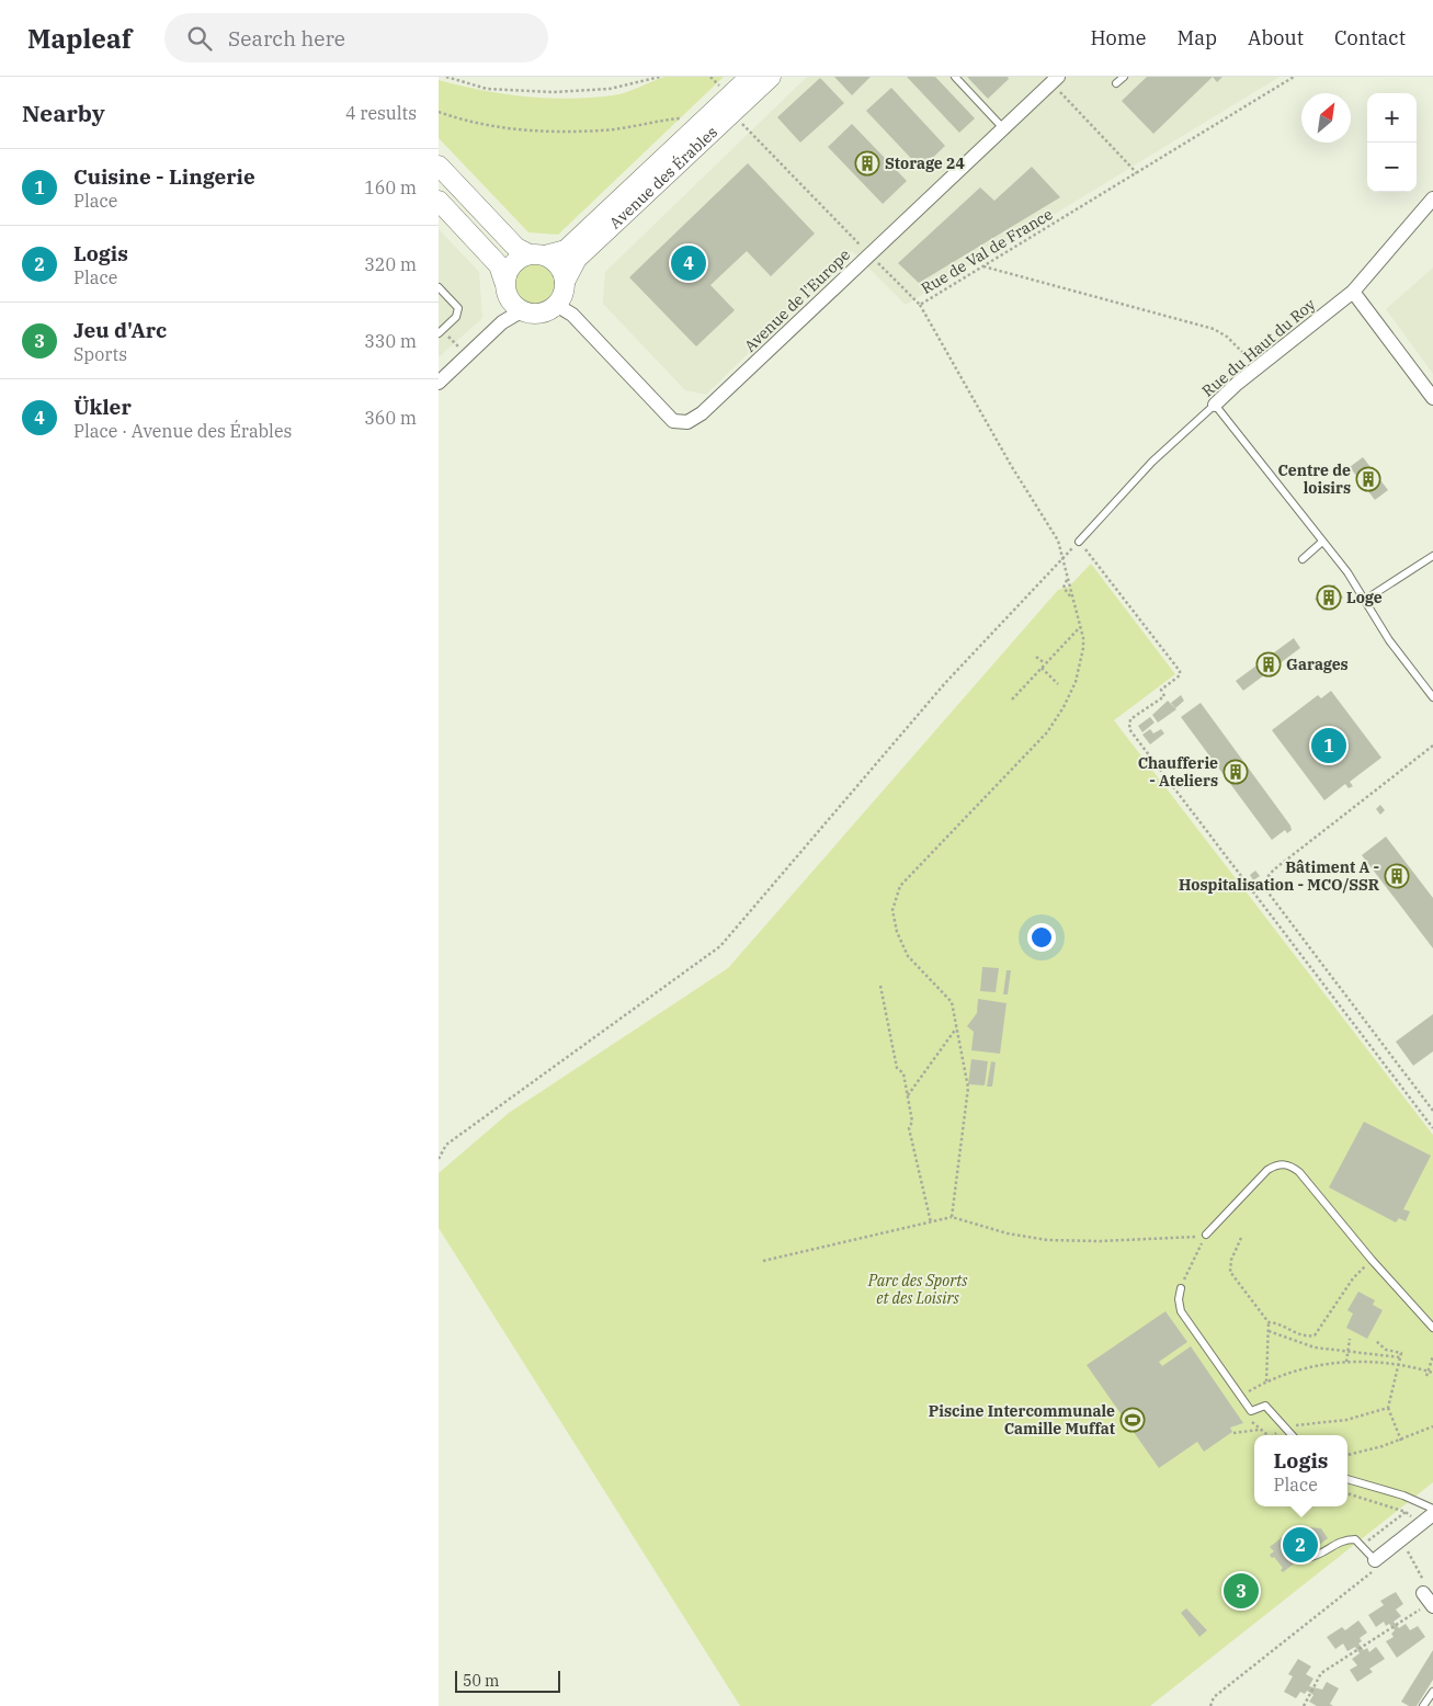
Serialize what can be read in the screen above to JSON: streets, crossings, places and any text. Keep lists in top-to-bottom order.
{
  "streets": {
    "main road": ["Avenue des Érables"],
    "street": ["Avenue de l'Europe", "Rue du Haut du Roy"],
    "path": ["Rue de Val de France"]
  },
  "crossings": [
    ["Avenue des Érables", "Rue de Val de France"],
    ["Avenue des Érables", "Avenue de l'Europe"],
    ["Rue de Val de France", "Avenue de l'Europe"]
  ],
  "parks": ["Parc des Sports et des Loisirs"],
  "places": {
    "building": [
      "Storage 24",
      "Centre de loisirs",
      "Loge",
      "Garages",
      "Chaufferie - Ateliers",
      "Bâtiment A - Hospitalisation - MCO/SSR"
    ],
    "sports": ["Piscine Intercommunale Camille Muffat"]
  },
  "scale_bar": "50 m",
  "north": "top right",
  "page": {
    "header": "Mapleaf",
    "search": "Search here",
    "nav": [
      "Home",
      "Map",
      "About",
      "Contact"
    ],
    "heading": ["Nearby", "4 results"],
    "map_buttons": ["+", "−"],
    "list": [
      {
        "mark": "1",
        "name": "Cuisine - Lingerie",
        "note": "Place",
        "value": "160 m"
      },
      {
        "mark": "2",
        "name": "Logis",
        "note": "Place",
        "value": "320 m"
      },
      {
        "mark": "3",
        "name": "Jeu d'Arc",
        "note": "Sports",
        "value": "330 m"
      },
      {
        "mark": "4",
        "name": "Ükler",
        "note": "Place · Avenue des Érables",
        "value": "360 m"
      }
    ],
    "pins": [
      "4",
      "1",
      "2",
      "3"
    ],
    "popup": ["Logis", "Place"],
    "scale": "50 m"
  }
}
